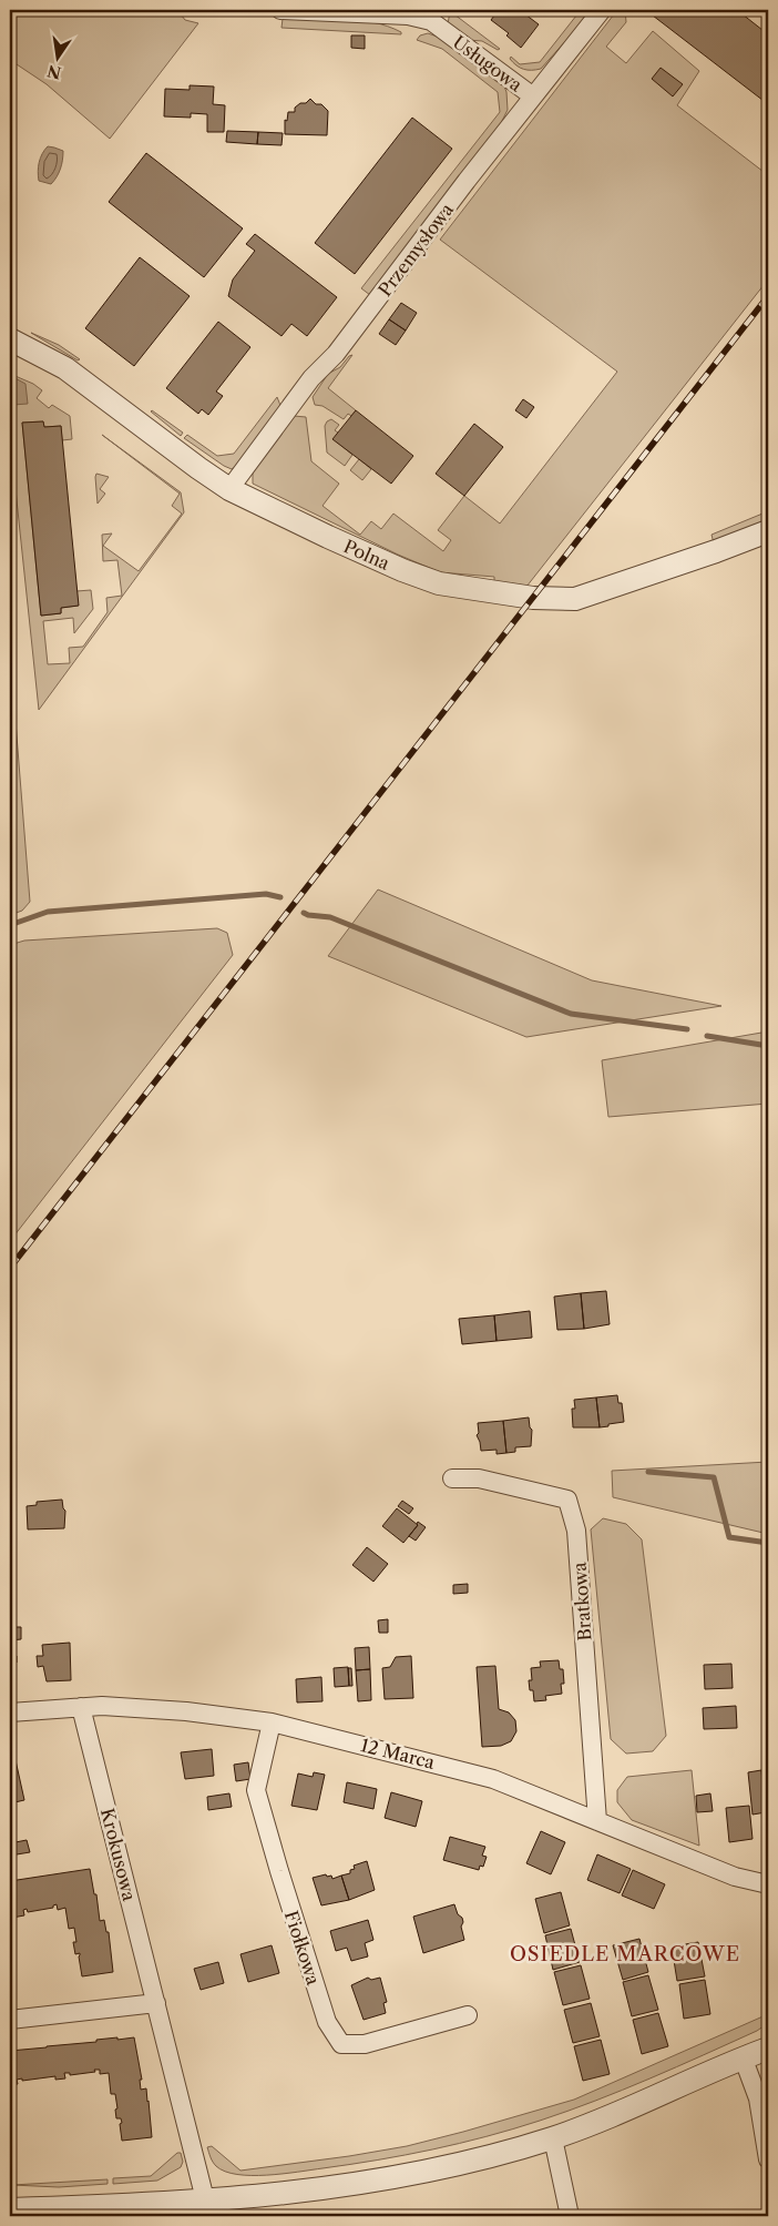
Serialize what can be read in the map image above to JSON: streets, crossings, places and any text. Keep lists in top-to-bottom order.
{
  "streets": {
    "street": [
      "Usługowa",
      "Przemysłowa",
      "Polna",
      "Bratkowa",
      "12 Marca",
      "Krokusowa",
      "Fiołkowa"
    ]
  },
  "crossings": [
    ["Usługowa", "Przemysłowa"],
    ["Przemysłowa", "Polna"],
    ["Bratkowa", "12 Marca"],
    ["12 Marca", "Krokusowa"],
    ["12 Marca", "Fiołkowa"]
  ],
  "districts": ["OSIEDLE MARCOWE"],
  "north": "bottom"
}
